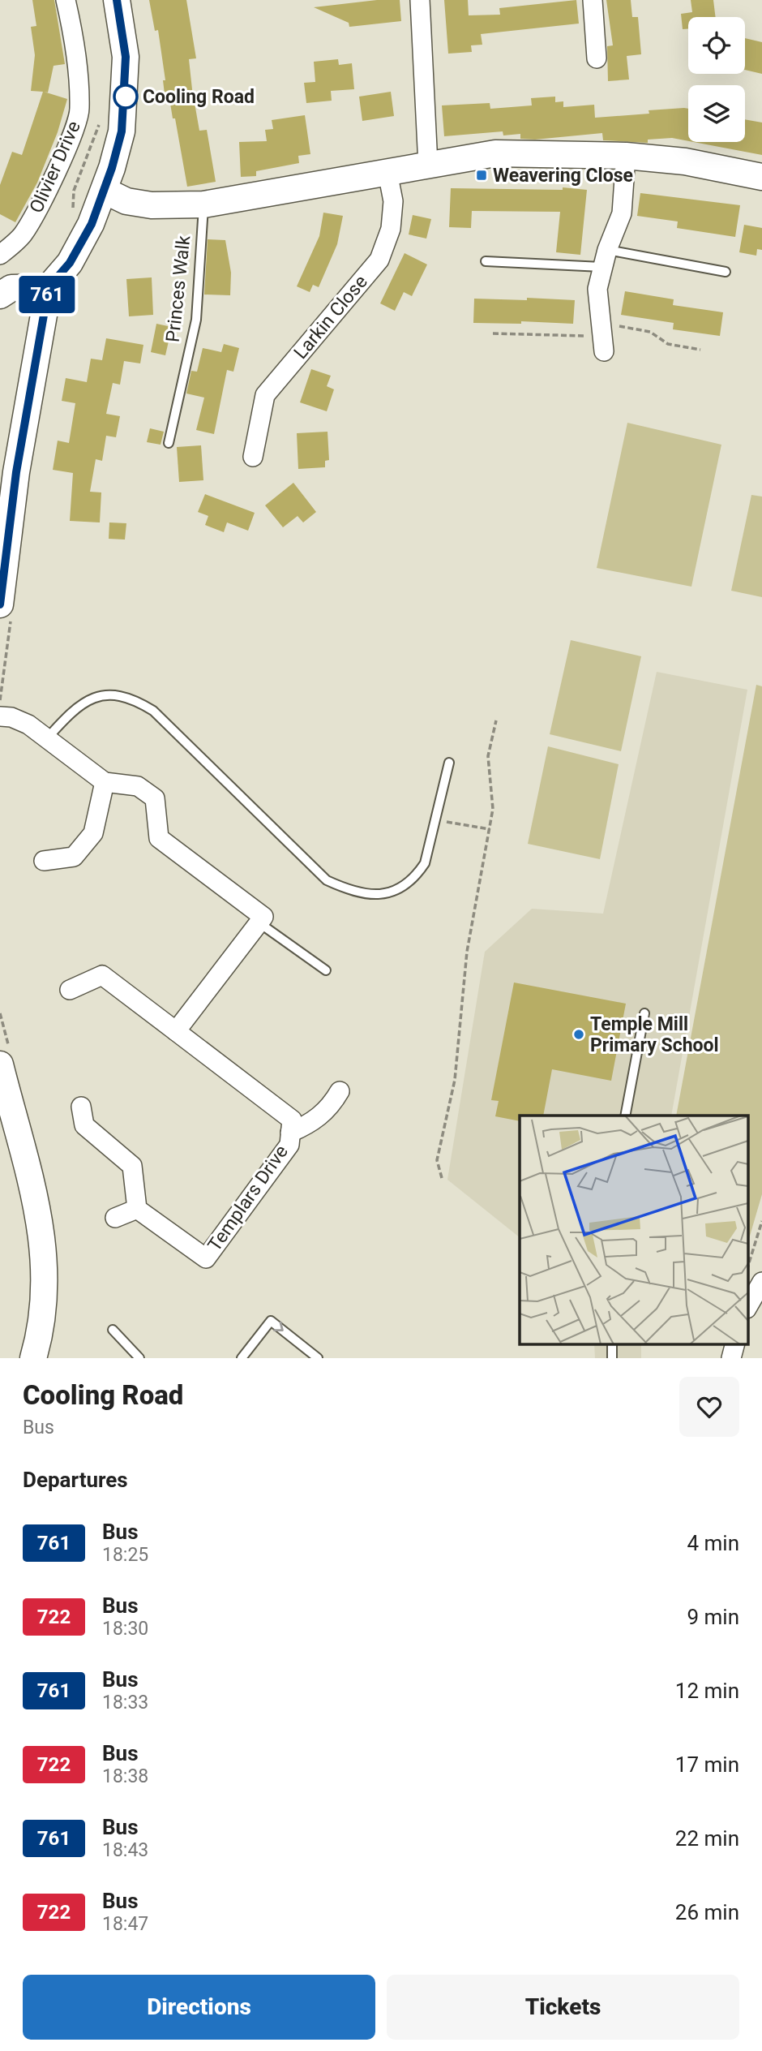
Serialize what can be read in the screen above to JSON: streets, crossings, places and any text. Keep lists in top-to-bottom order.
{
  "streets": {
    "street": ["Olivier Drive", "Larkin Close", "Templars Drive"],
    "lane": ["Princes Walk"]
  },
  "places": {
    "other": ["Cooling Road", "Temple Mill Primary School"],
    "transit": ["Weavering Close"]
  },
  "lines": ["bus line 761"],
  "page": {
    "on_map": "761",
    "heading": [
      ["Cooling Road", "Bus"],
      "Departures"
    ],
    "list": [
      {
        "mark": "761",
        "name": "Bus",
        "note": "18:25",
        "value": "4 min"
      },
      {
        "mark": "722",
        "name": "Bus",
        "note": "18:30",
        "value": "9 min"
      },
      {
        "mark": "761",
        "name": "Bus",
        "note": "18:33",
        "value": "12 min"
      },
      {
        "mark": "722",
        "name": "Bus",
        "note": "18:38",
        "value": "17 min"
      },
      {
        "mark": "761",
        "name": "Bus",
        "note": "18:43",
        "value": "22 min"
      },
      {
        "mark": "722",
        "name": "Bus",
        "note": "18:47",
        "value": "26 min"
      }
    ],
    "buttons": ["Directions", "Tickets"]
  }
}
